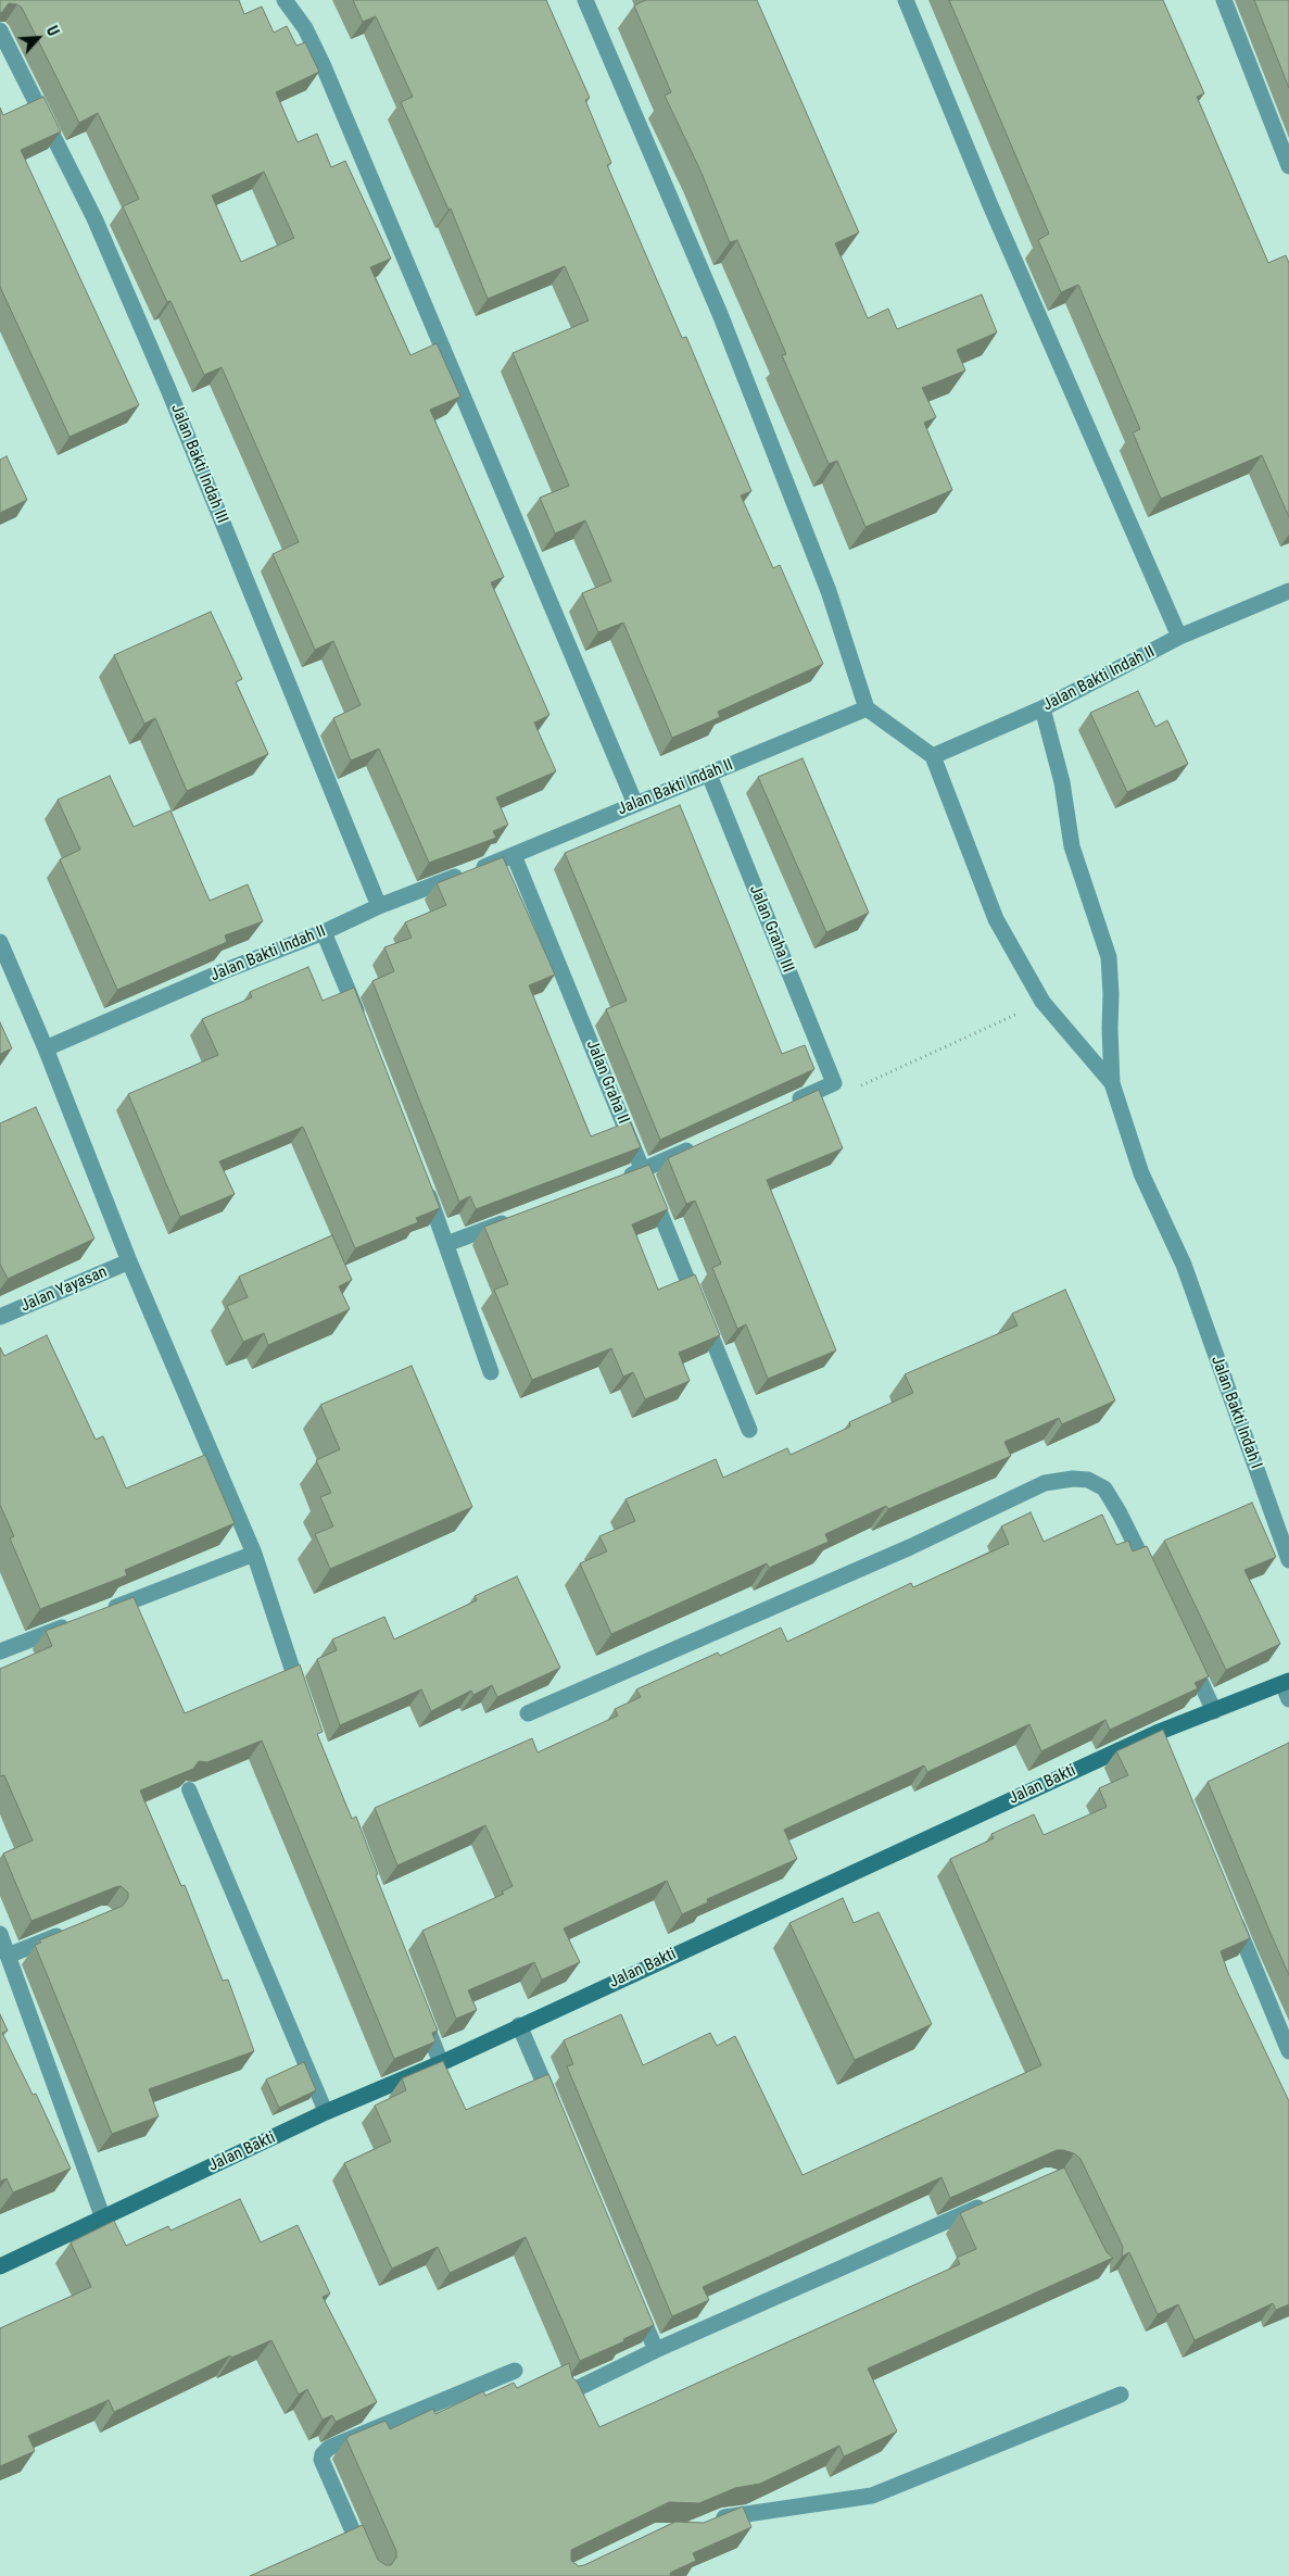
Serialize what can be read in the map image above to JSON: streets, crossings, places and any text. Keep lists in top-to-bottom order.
{
  "streets": {
    "street": [
      "Jalan Bakti Indah III",
      "Jalan Bakti Indah II",
      "Jalan Graha III",
      "Jalan Graha II",
      "Jalan Yayasan",
      "Jalan Bakti Indah I",
      "Jalan Bakti"
    ]
  },
  "crossings": [
    ["Jalan Bakti Indah III", "Jalan Bakti Indah II"],
    ["Jalan Bakti Indah II", "Jalan Graha III"],
    ["Jalan Bakti Indah II", "Jalan Graha II"]
  ],
  "north": "top right"
}
